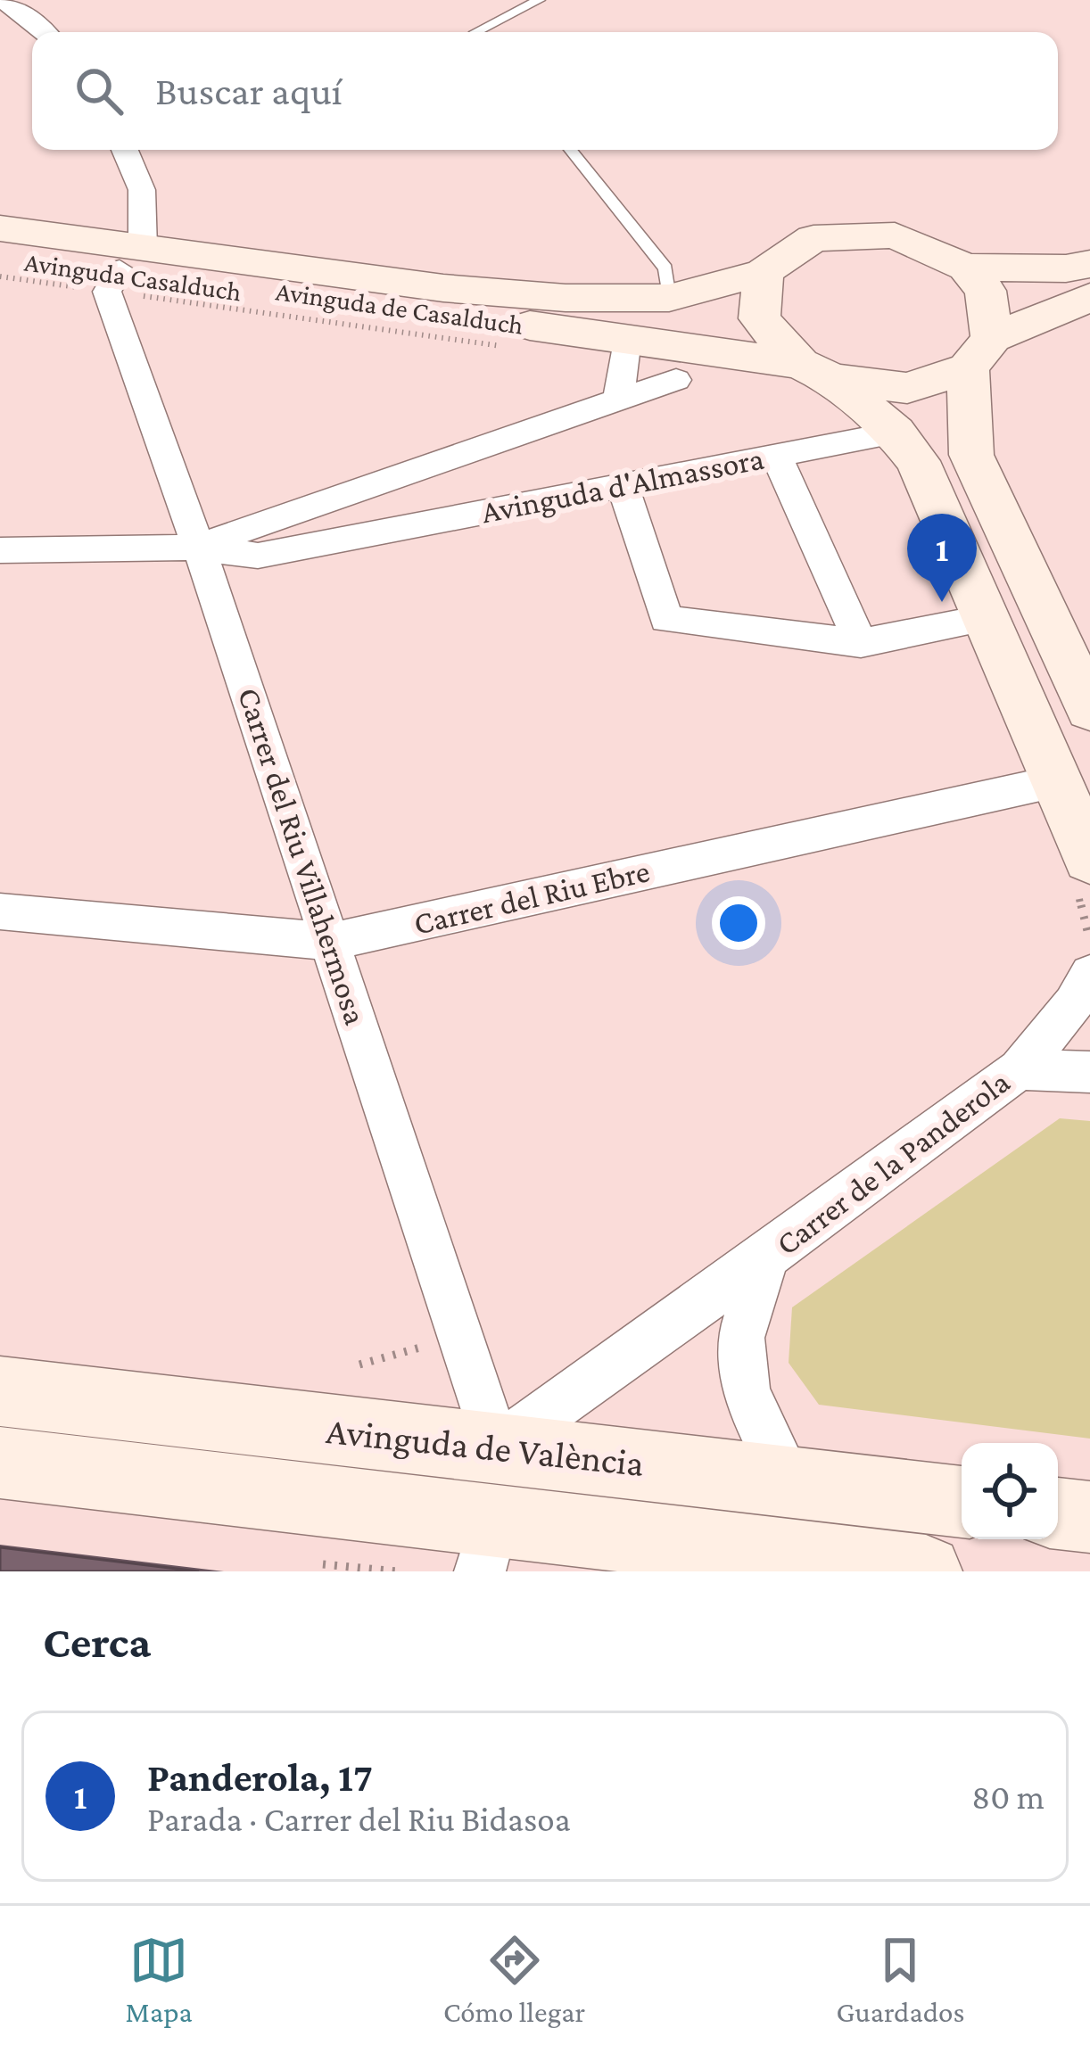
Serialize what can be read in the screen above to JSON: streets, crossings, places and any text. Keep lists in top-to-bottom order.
{
  "streets": {
    "main road": ["Avinguda de Casalduch", "Avinguda de València"],
    "street": [
      "Avinguda d'Almassora",
      "Carrer del Riu Villahermosa",
      "Carrer del Riu Ebre",
      "Carrer de la Panderola"
    ],
    "path": ["Avinguda Casalduch"]
  },
  "crossings": [
    ["Avinguda Casalduch", "Avinguda de Casalduch"],
    ["Avinguda Casalduch", "Carrer del Riu Villahermosa"],
    ["Avinguda de Casalduch", "Carrer del Riu Villahermosa"],
    ["Avinguda d'Almassora", "Carrer del Riu Villahermosa"],
    ["Carrer del Riu Villahermosa", "Carrer del Riu Ebre"],
    ["Carrer del Riu Villahermosa", "Carrer de la Panderola"],
    ["Carrer del Riu Villahermosa", "Avinguda de València"],
    ["Carrer de la Panderola", "Avinguda de València"]
  ],
  "page": {
    "search": "Buscar aquí",
    "pins": "1",
    "heading": "Cerca",
    "list": [
      {
        "mark": "1",
        "name": "Panderola, 17",
        "note": "Parada · Carrer del Riu Bidasoa",
        "value": "80 m"
      }
    ],
    "nav": ["Mapa", "Cómo llegar", "Guardados"]
  }
}
